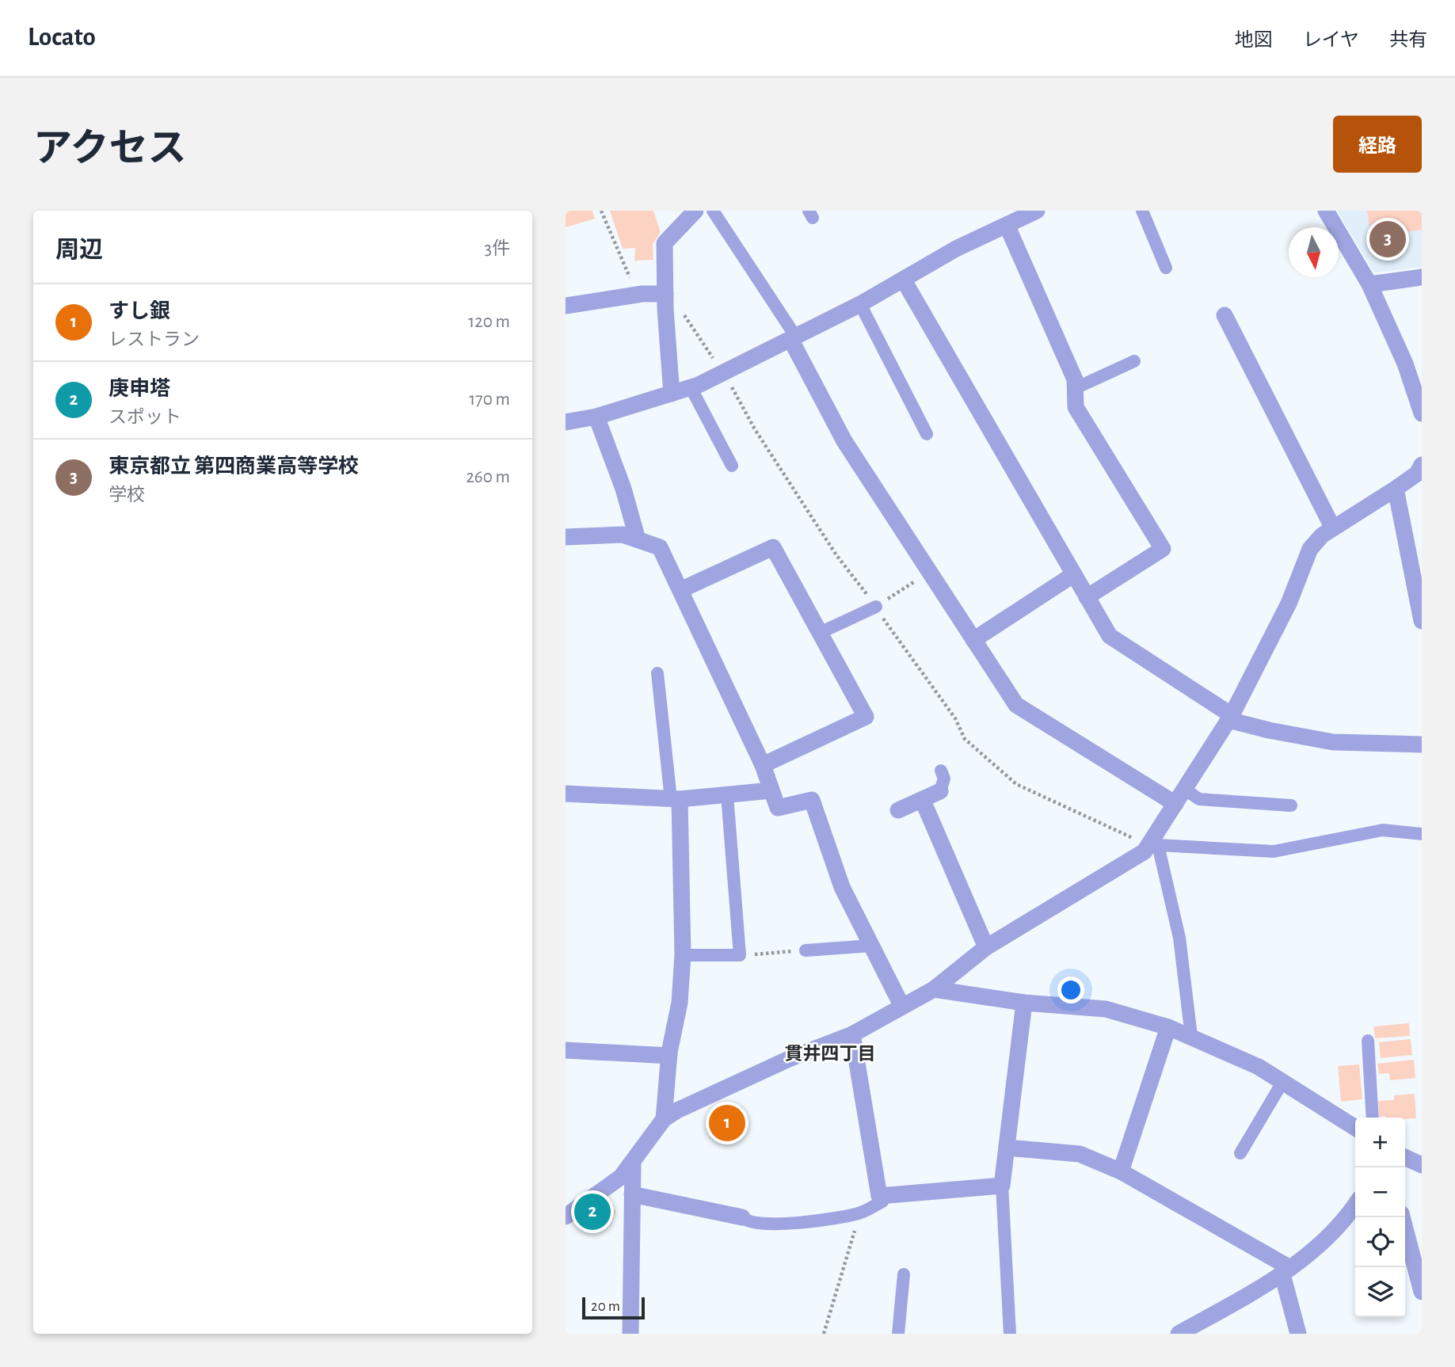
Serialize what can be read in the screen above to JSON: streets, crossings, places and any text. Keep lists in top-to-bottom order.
{
  "districts": ["貫井四丁目"],
  "scale_bar": "20 m",
  "north": "bottom",
  "page": {
    "header": "Locato",
    "nav": ["地図", "レイヤ", "共有"],
    "title": "アクセス",
    "buttons": "経路",
    "heading": ["周辺", "3件"],
    "pins": ["3", "1", "2"],
    "list": [
      {
        "mark": "1",
        "name": "すし銀",
        "note": "レストラン",
        "value": "120 m"
      },
      {
        "mark": "2",
        "name": "庚申塔",
        "note": "スポット",
        "value": "170 m"
      },
      {
        "mark": "3",
        "name": "東京都立 第四商業高等学校",
        "note": "学校",
        "value": "260 m"
      }
    ],
    "map_buttons": ["+", "−"],
    "scale": "20 m"
  }
}
